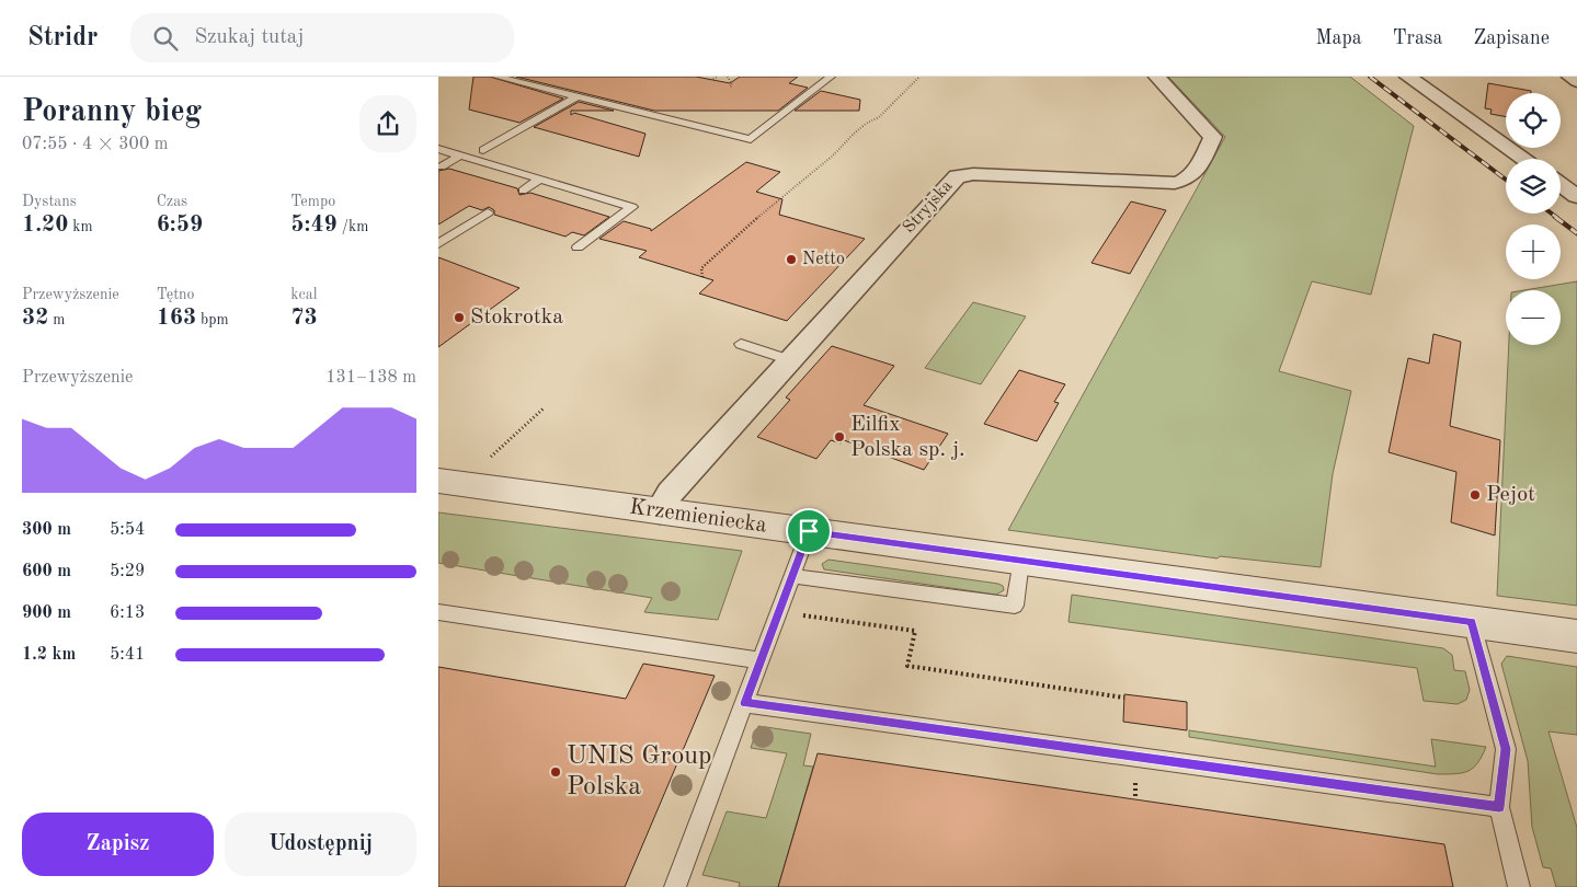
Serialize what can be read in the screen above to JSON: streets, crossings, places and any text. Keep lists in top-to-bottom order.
{
  "streets": {
    "street": ["Stryjska", "Krzemieniecka"]
  },
  "crossings": [
    ["Stryjska", "Krzemieniecka"]
  ],
  "places": [
    "Netto",
    "Stokrotka",
    "Eilfix Polska sp. j.",
    "Pejot",
    "UNIS Group Polska"
  ],
  "page": {
    "header": "Stridr",
    "search": "Szukaj tutaj",
    "nav": ["Mapa", "Trasa", "Zapisane"],
    "heading": ["Poranny bieg", "07:55 · 4 × 300 m"],
    "map_buttons": ["+", "−"],
    "stats": [
      ["Dystans", "1.20 km"],
      ["Czas", "6:59"],
      ["Tempo", "5:49 /km"],
      ["Przewyższenie", "32 m"],
      ["Tętno", "163 bpm"],
      ["kcal", "73"]
    ],
    "chart": ["Przewyższenie", "131–138 m"],
    "list": [
      {
        "name": "300 m",
        "note": "5:54"
      },
      {
        "name": "600 m",
        "note": "5:29"
      },
      {
        "name": "900 m",
        "note": "6:13"
      },
      {
        "name": "1.2 km",
        "note": "5:41"
      }
    ],
    "buttons": ["Zapisz", "Udostępnij"]
  }
}
